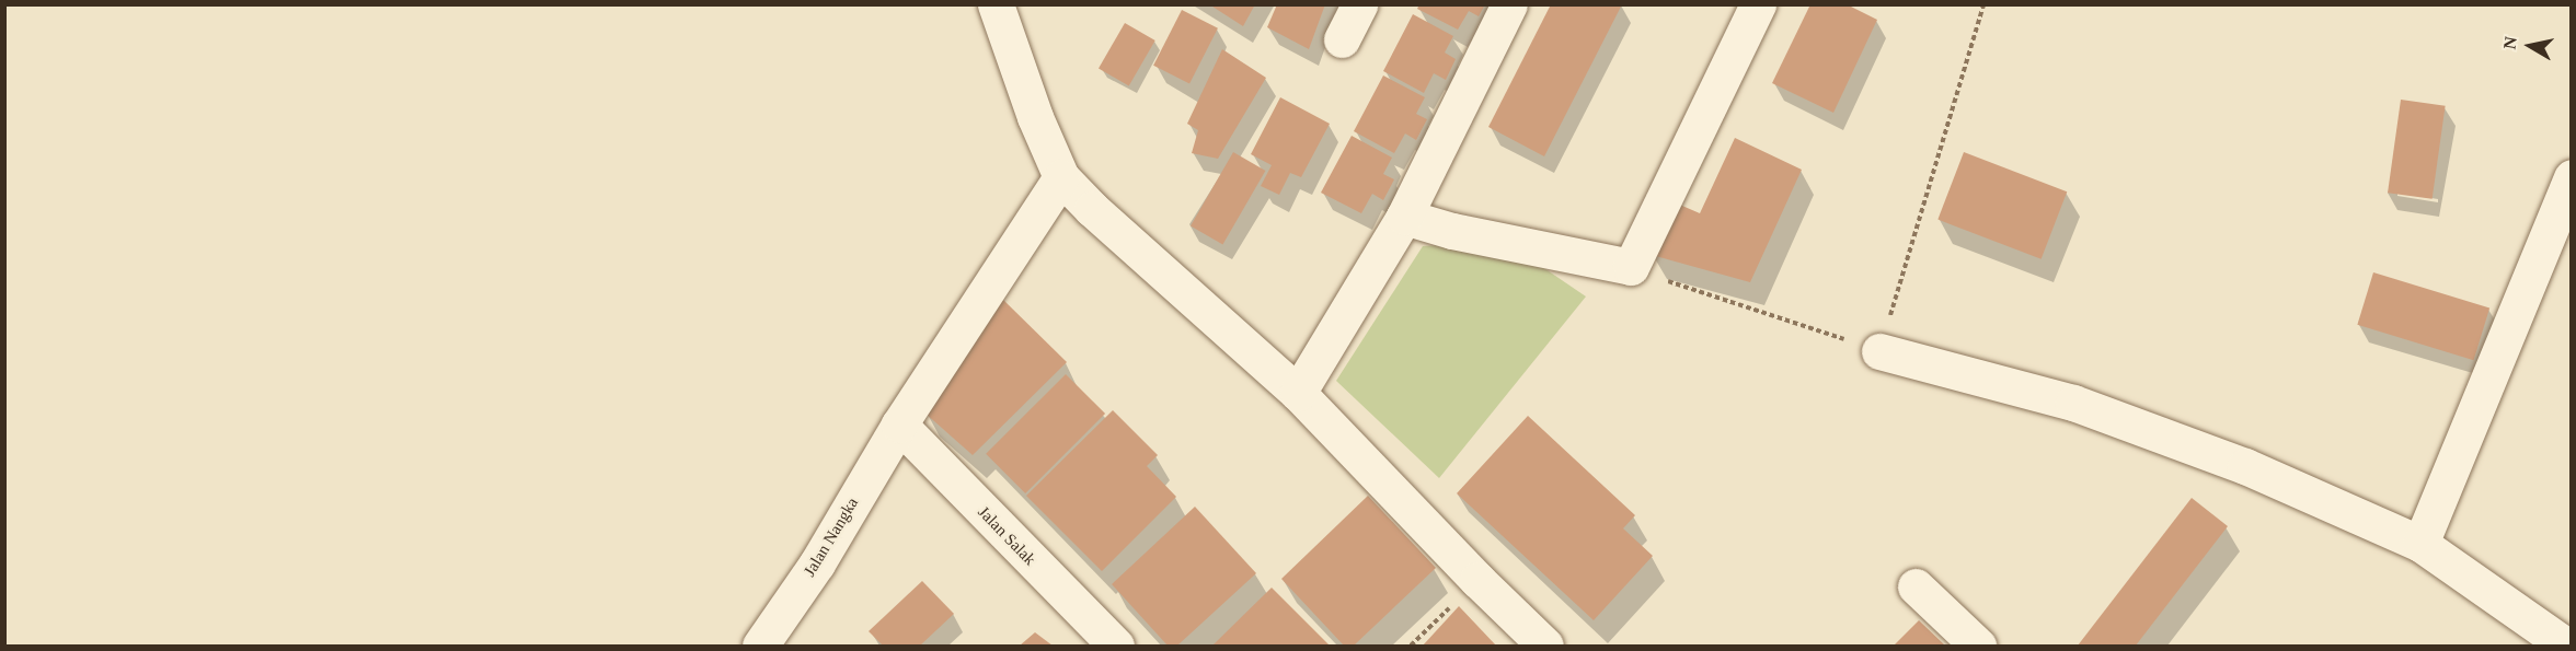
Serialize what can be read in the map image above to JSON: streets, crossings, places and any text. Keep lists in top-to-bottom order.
{
  "streets": {
    "street": ["Jalan Salak", "Jalan Nangka"]
  },
  "crossings": [
    ["Jalan Salak", "Jalan Nangka"]
  ],
  "north": "left"
}
